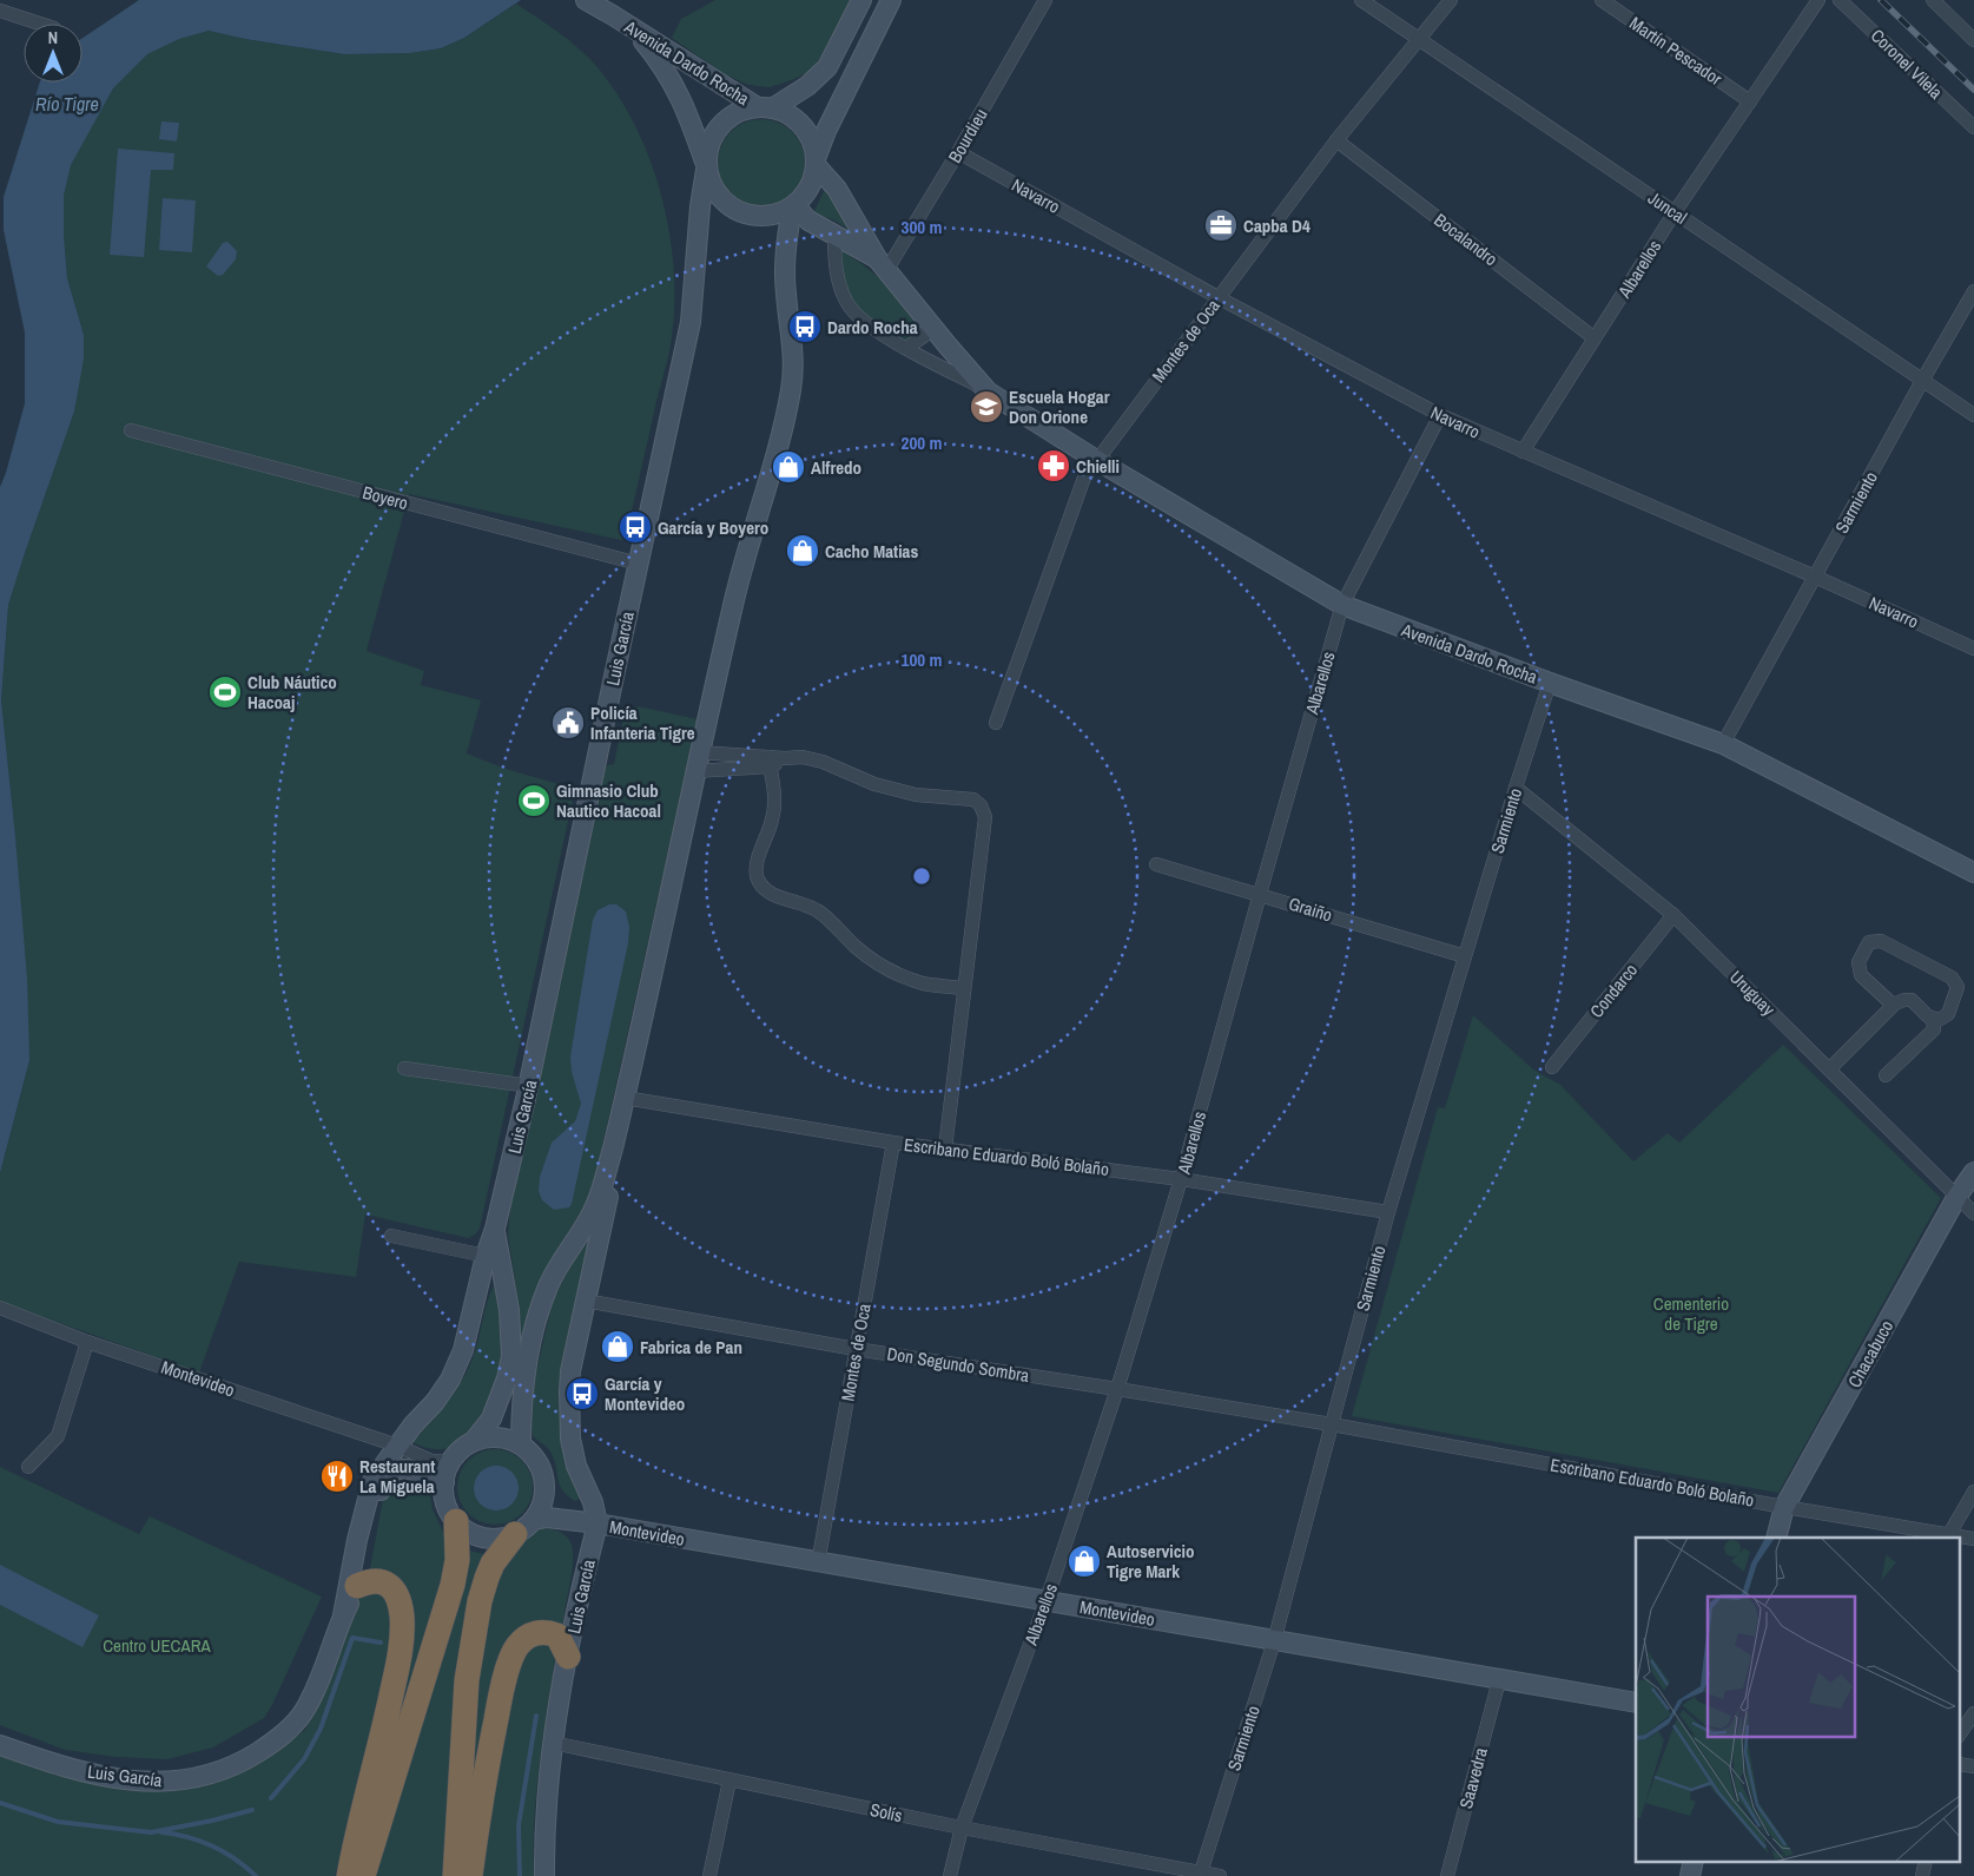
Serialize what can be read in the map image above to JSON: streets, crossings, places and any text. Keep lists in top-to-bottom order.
{
  "streets": {
    "main road": [
      "Avenida Dardo Rocha",
      "Luis García",
      "Chacabuco",
      "Montevideo"
    ],
    "street": [
      "Martín Pescador",
      "Coronel Vilela",
      "Bourdieu",
      "Navarro",
      "Juncal",
      "Bocalandro",
      "Albarellos",
      "Montes de Oca",
      "Boyero",
      "Sarmiento",
      "Graiño",
      "Condarco",
      "Uruguay",
      "Escribano Eduardo Boló Bolaño",
      "Don Segundo Sombra",
      "Saavedra",
      "Solís"
    ]
  },
  "crossings": [
    ["Martín Pescador", "Albarellos"],
    ["Avenida Dardo Rocha", "Bourdieu"],
    ["Avenida Dardo Rocha", "Albarellos"],
    ["Avenida Dardo Rocha", "Montes de Oca"],
    ["Avenida Dardo Rocha", "Sarmiento"],
    ["Avenida Dardo Rocha", "Luis García"],
    ["Bourdieu", "Navarro"],
    ["Navarro", "Albarellos"],
    ["Navarro", "Montes de Oca"],
    ["Navarro", "Sarmiento"],
    ["Juncal", "Albarellos"],
    ["Juncal", "Montes de Oca"],
    ["Juncal", "Sarmiento"],
    ["Bocalandro", "Albarellos"],
    ["Bocalandro", "Montes de Oca"],
    ["Albarellos", "Graiño"],
    ["Albarellos", "Escribano Eduardo Boló Bolaño"],
    ["Albarellos", "Don Segundo Sombra"],
    ["Albarellos", "Montevideo"],
    ["Albarellos", "Solís"],
    ["Montes de Oca", "Escribano Eduardo Boló Bolaño"],
    ["Montes de Oca", "Don Segundo Sombra"],
    ["Montes de Oca", "Montevideo"],
    ["Boyero", "Luis García"],
    ["Sarmiento", "Graiño"],
    ["Sarmiento", "Uruguay"],
    ["Sarmiento", "Escribano Eduardo Boló Bolaño"],
    ["Sarmiento", "Don Segundo Sombra"],
    ["Sarmiento", "Montevideo"],
    ["Sarmiento", "Solís"],
    ["Luis García", "Montevideo"],
    ["Luis García", "Solís"],
    ["Condarco", "Uruguay"],
    ["Uruguay", "Chacabuco"],
    ["Escribano Eduardo Boló Bolaño", "Chacabuco"],
    ["Escribano Eduardo Boló Bolaño", "Don Segundo Sombra"],
    ["Montevideo", "Saavedra"]
  ],
  "water": ["Río Tigre"],
  "parks": ["Cementerio de Tigre", "Centro UECARA"],
  "places": {
    "office": ["Capba D4"],
    "bus stop": ["Dardo Rocha", "García y Boyero", "García y Montevideo"],
    "school or university": ["Escuela Hogar Don Orione"],
    "pharmacy": ["Chielli"],
    "shop": [
      "Alfredo",
      "Cacho Matias",
      "Fabrica de Pan",
      "Autoservicio Tigre Mark"
    ],
    "sports": ["Club Náutico Hacoaj", "Gimnasio Club Nautico Hacoal"],
    "public building": ["Policía Infanteria Tigre"],
    "restaurant": ["Restaurant La Miguela"]
  },
  "north": "top",
  "rings": ["300 m", "200 m", "100 m"]
}
